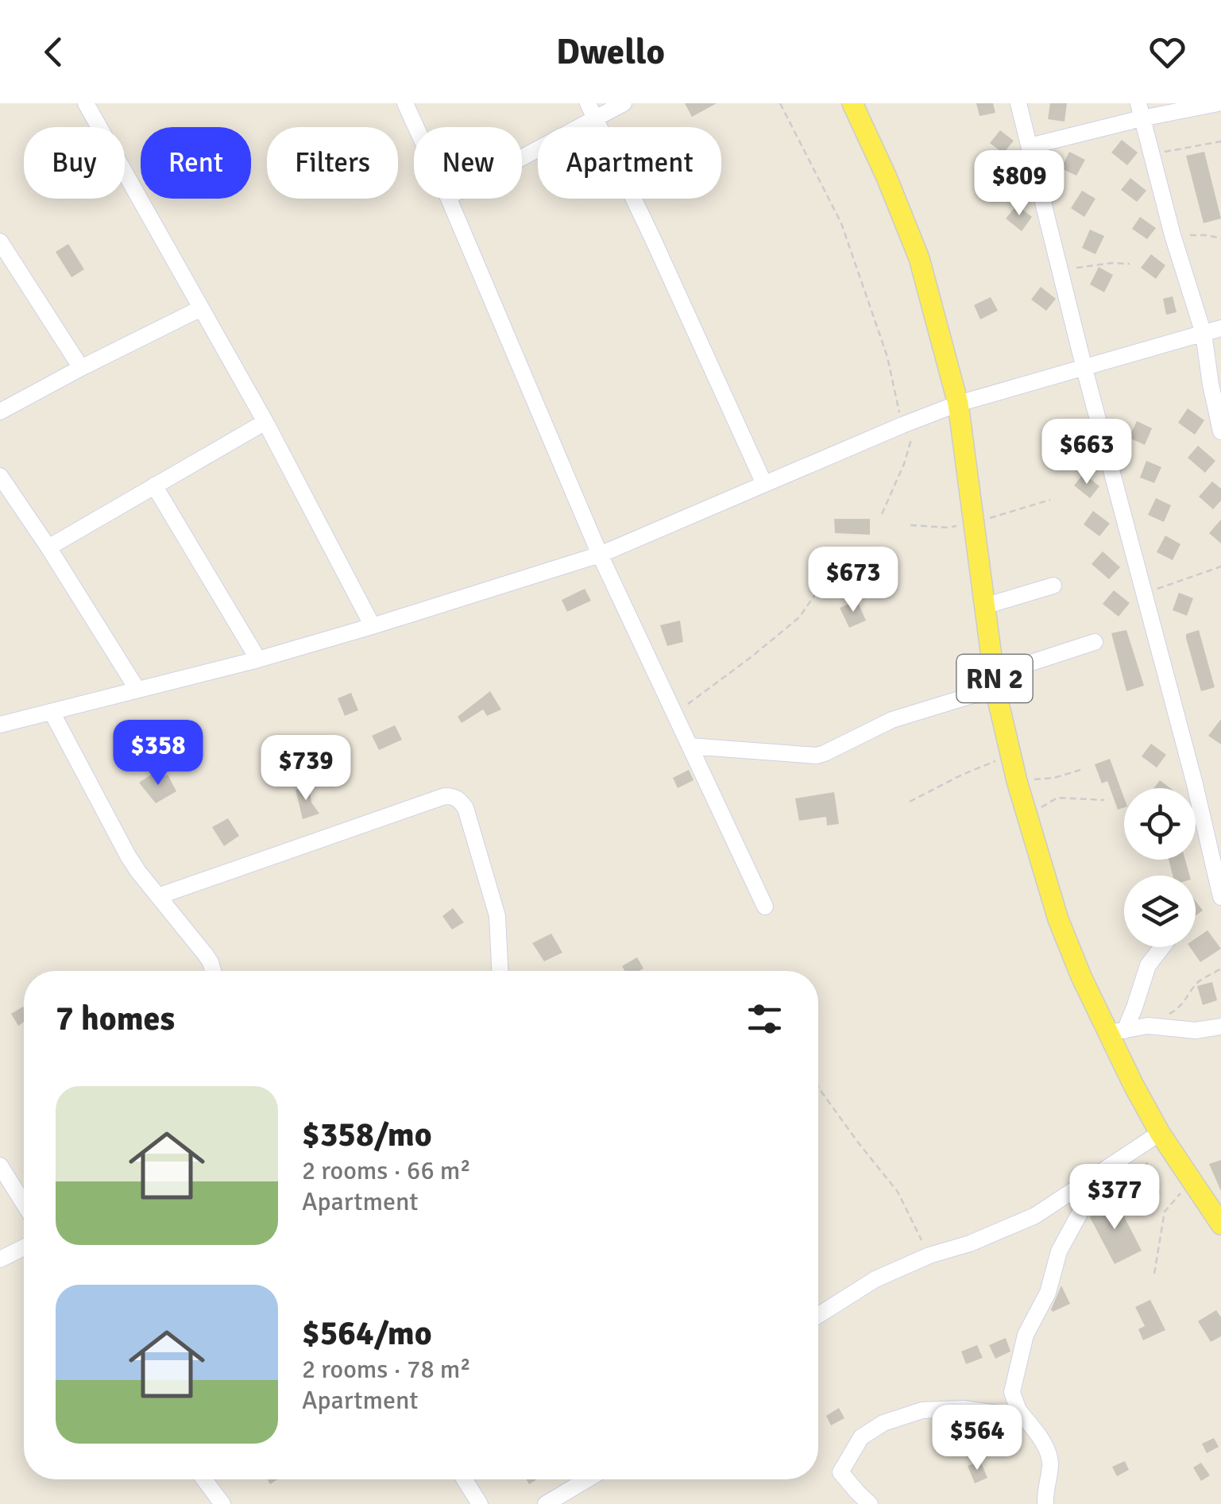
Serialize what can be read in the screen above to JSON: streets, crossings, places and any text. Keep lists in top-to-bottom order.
{
  "streets": {
    "main road": ["RN 2"]
  },
  "page": {
    "header": "Dwello",
    "chip": [
      "Buy",
      "Rent",
      "Filters",
      "New",
      "Apartment"
    ],
    "price": [
      "$809",
      "$663",
      "$673",
      "$358",
      "$739",
      "$377",
      "$564"
    ],
    "heading": "7 homes",
    "list": [
      {
        "name": "$358/mo",
        "note": "2 rooms · 66 m² · Apartment"
      },
      {
        "name": "$564/mo",
        "note": "2 rooms · 78 m² · Apartment"
      }
    ]
  }
}
